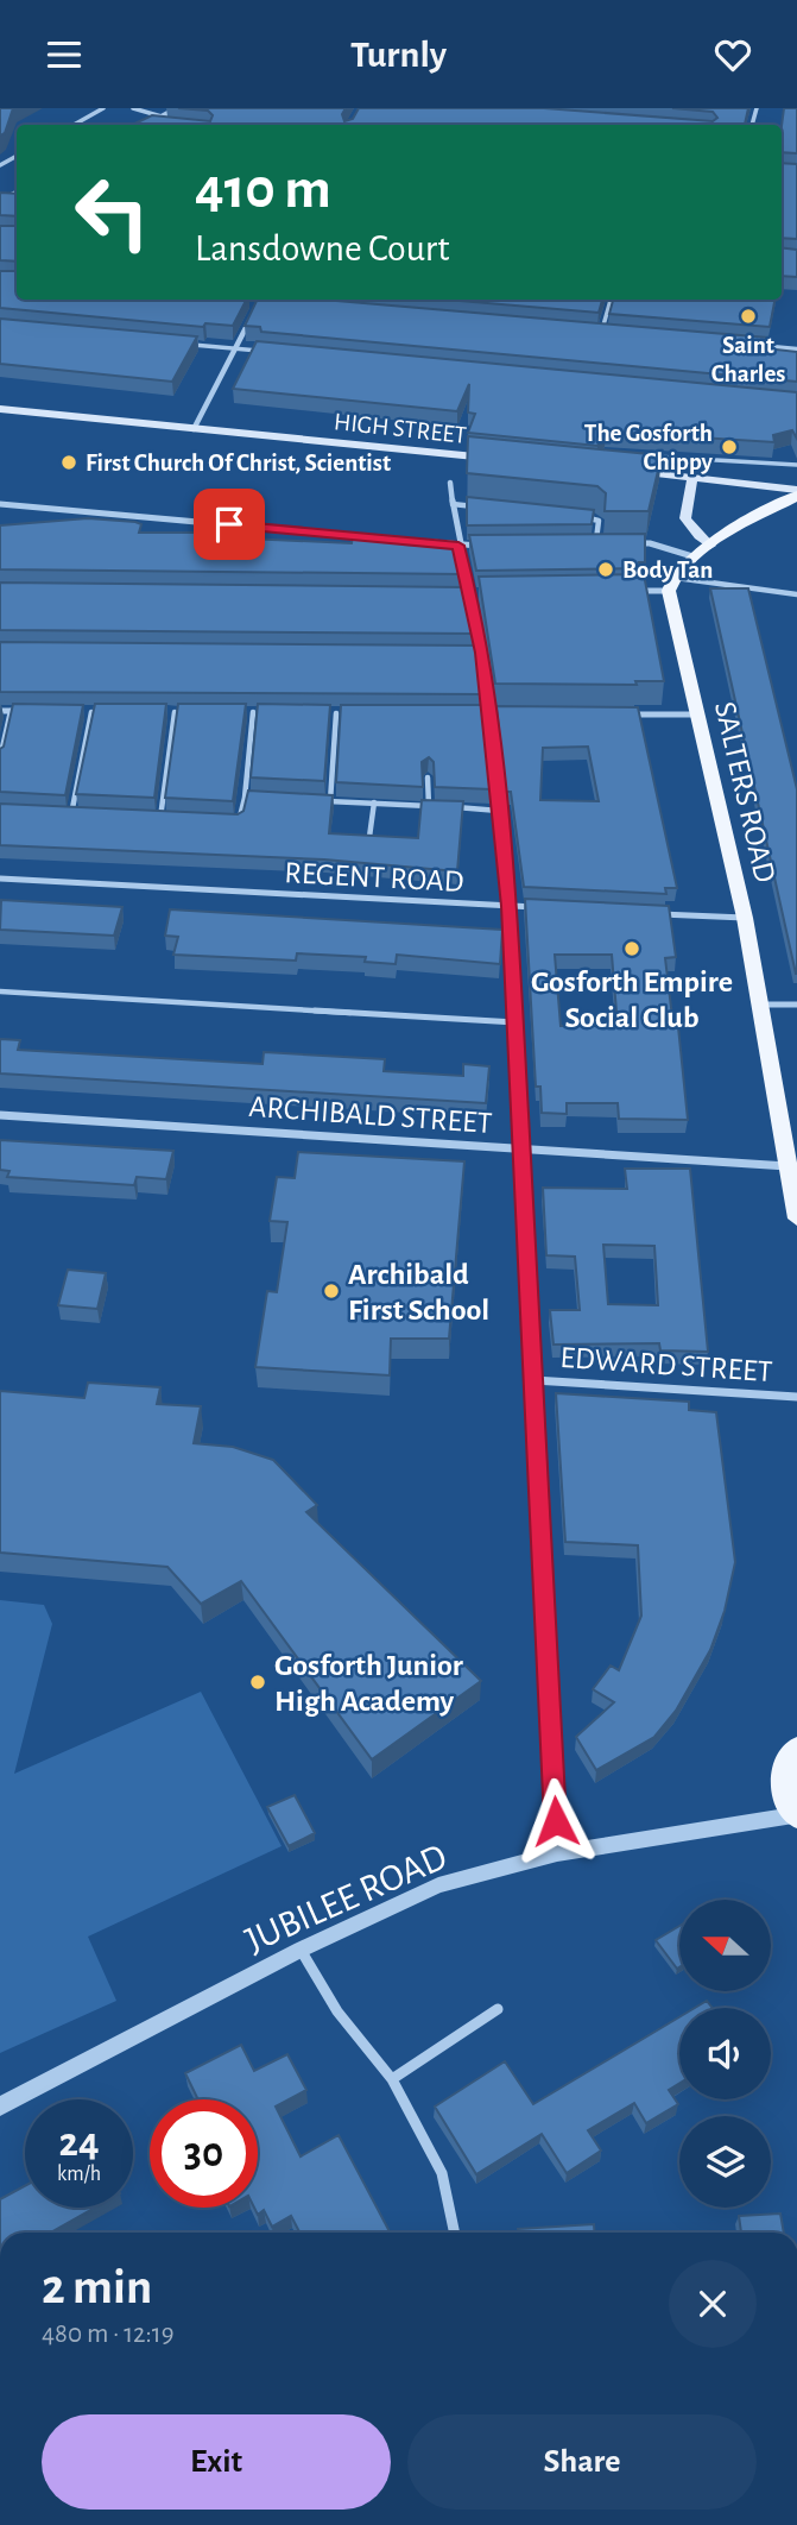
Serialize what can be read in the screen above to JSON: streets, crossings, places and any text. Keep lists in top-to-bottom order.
{
  "streets": {
    "main road": ["HIGH STREET", "SALTERS ROAD"],
    "street": [
      "REGENT ROAD",
      "ARCHIBALD STREET",
      "EDWARD STREET",
      "JUBILEE ROAD"
    ]
  },
  "crossings": [
    ["SALTERS ROAD", "ARCHIBALD STREET"]
  ],
  "places": [
    "Saint Charles",
    "The Gosforth Chippy",
    "First Church Of Christ, Scientist",
    "Body Tan",
    "Gosforth Empire Social Club",
    "Archibald First School",
    "Gosforth Junior High Academy"
  ],
  "north": "left",
  "page": {
    "header": "Turnly",
    "turn": ["410 m", "Lansdowne Court"],
    "speed": "24 km/h",
    "limit": "30",
    "heading": ["2 min", "480 m · 12:19"],
    "buttons": ["Exit", "Share"]
  }
}
